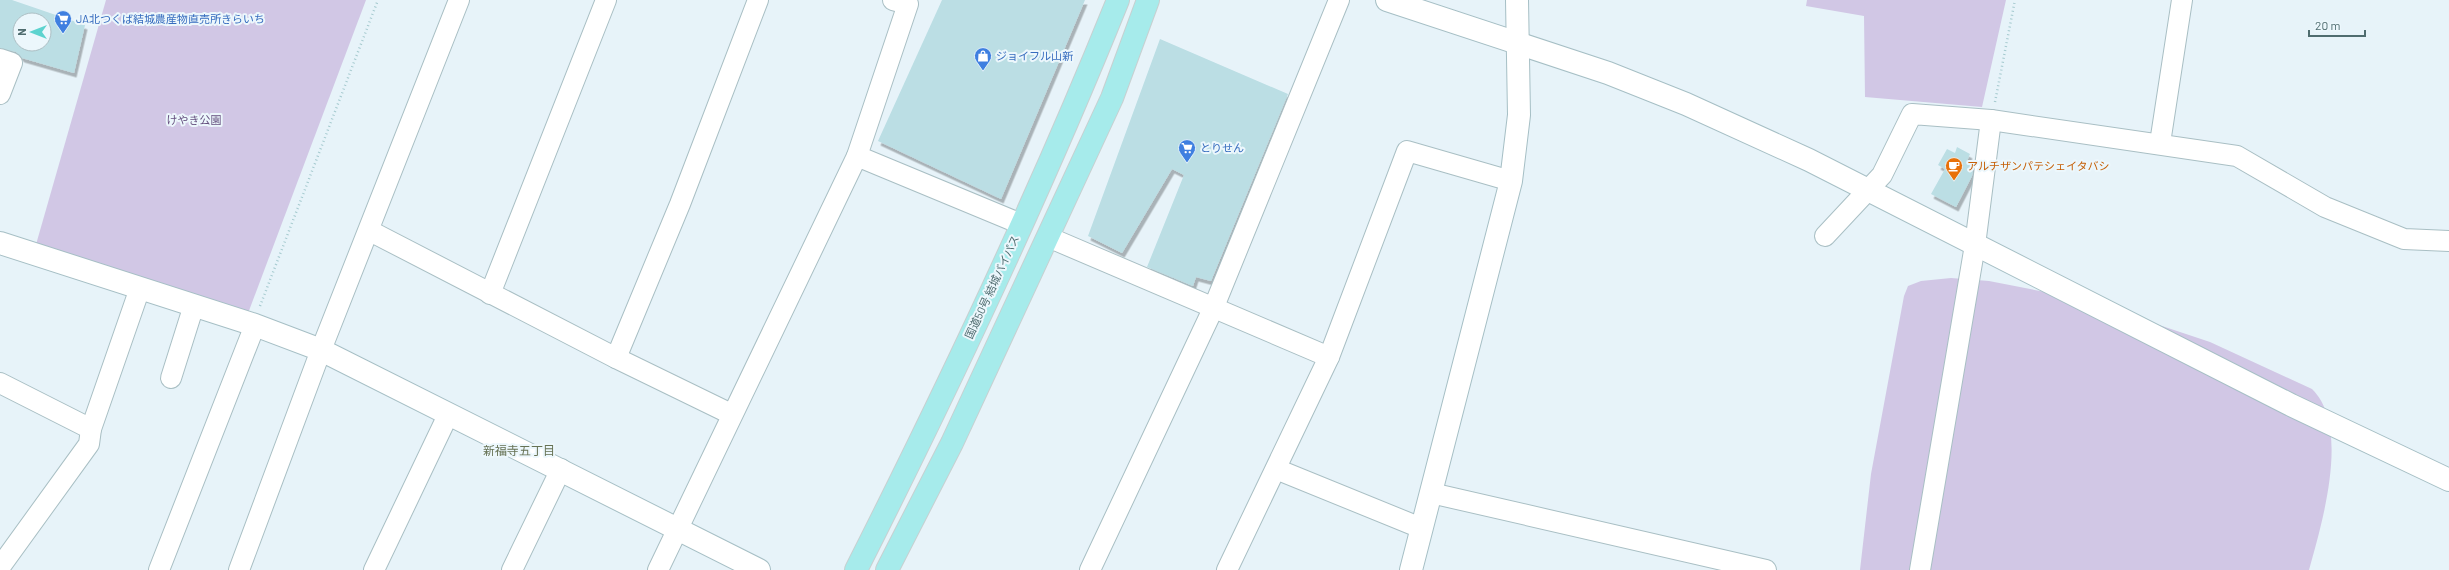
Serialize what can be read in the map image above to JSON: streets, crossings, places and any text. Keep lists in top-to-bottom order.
{
  "streets": {
    "highway": ["国道50号 結城バイパス"]
  },
  "districts": ["新福寺五丁目"],
  "parks": ["けやき公園"],
  "places": {
    "supermarket": ["JA北つくば結城農産物直売所きらいち", "とりせん"],
    "shop": ["ジョイフル山新"],
    "cafe": ["アルチザンパテシェイタバシ"]
  },
  "scale_bar": "20 m",
  "north": "left"
}
